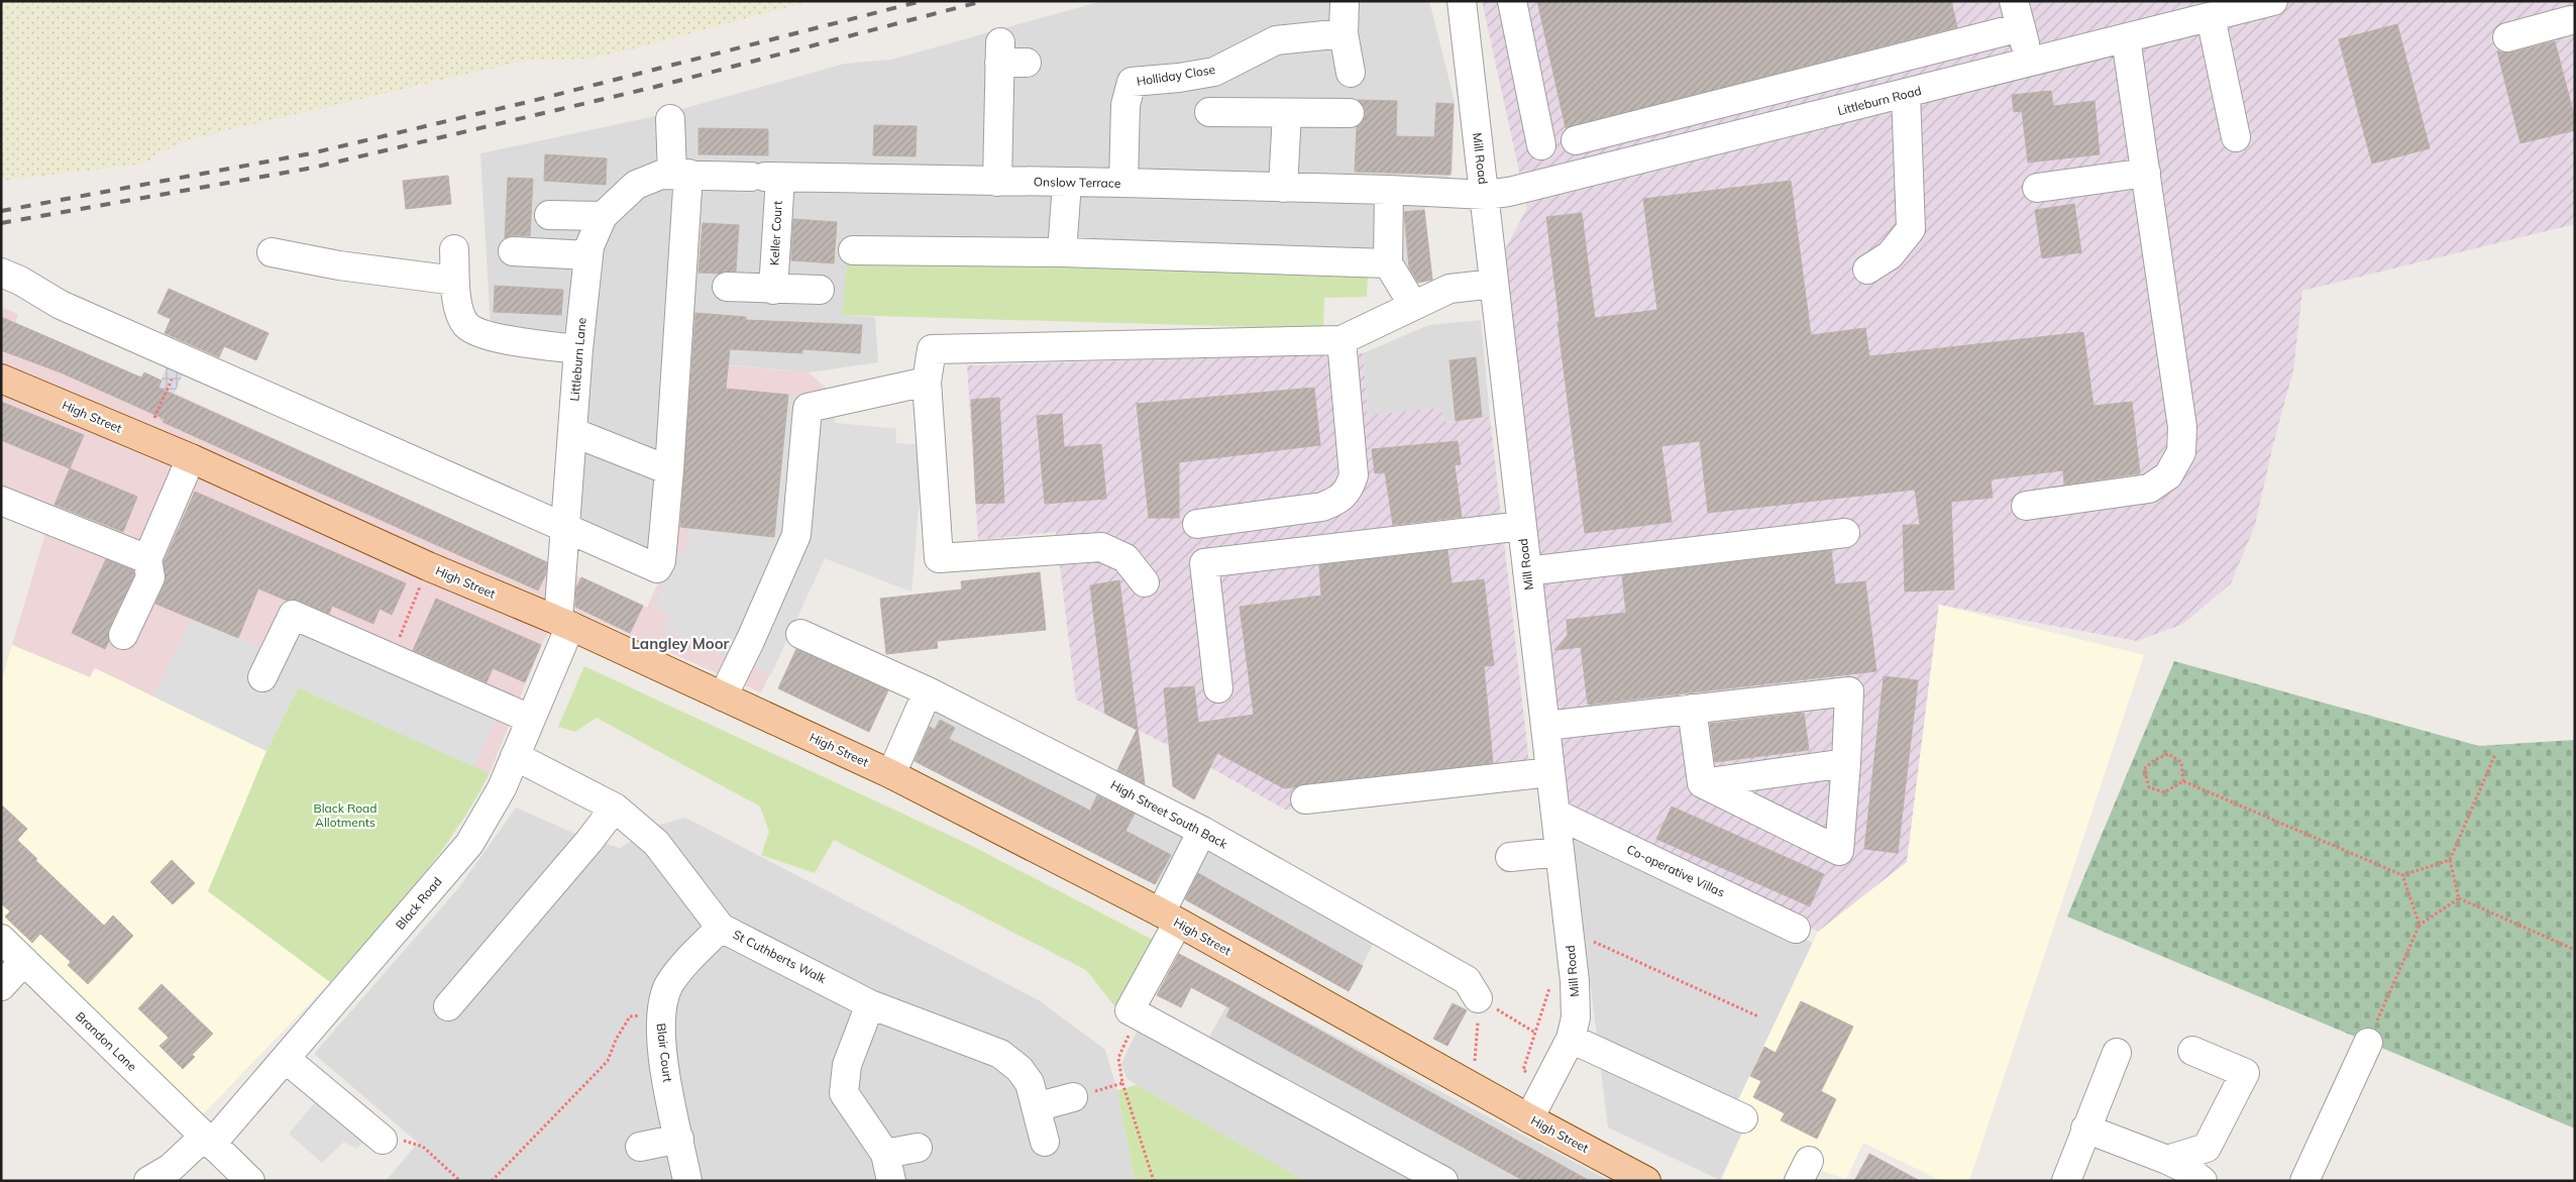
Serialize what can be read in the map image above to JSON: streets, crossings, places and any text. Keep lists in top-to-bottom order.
{
  "streets": {
    "main road": ["High Street"],
    "street": [
      "Holliday Close",
      "Littleburn Road",
      "Mill Road",
      "Onslow Terrace",
      "Keller Court",
      "Littleburn Lane",
      "High Street South Back",
      "Co-operative Villas",
      "Black Road",
      "St Cuthberts Walk",
      "Brandon Lane",
      "Blair Court"
    ]
  },
  "crossings": [
    ["Holliday Close", "Onslow Terrace"],
    ["Littleburn Road", "Mill Road"],
    ["Mill Road", "High Street"],
    ["Mill Road", "Co-operative Villas"],
    ["Onslow Terrace", "Keller Court"],
    ["Onslow Terrace", "Littleburn Lane"],
    ["Keller Court", "Littleburn Lane"],
    ["Littleburn Lane", "High Street"],
    ["Littleburn Lane", "Black Road"],
    ["High Street", "Black Road"],
    ["Black Road", "St Cuthberts Walk"],
    ["Black Road", "Brandon Lane"],
    ["St Cuthberts Walk", "Blair Court"]
  ],
  "districts": ["Langley Moor"],
  "parks": ["Black Road Allotments"]
}
